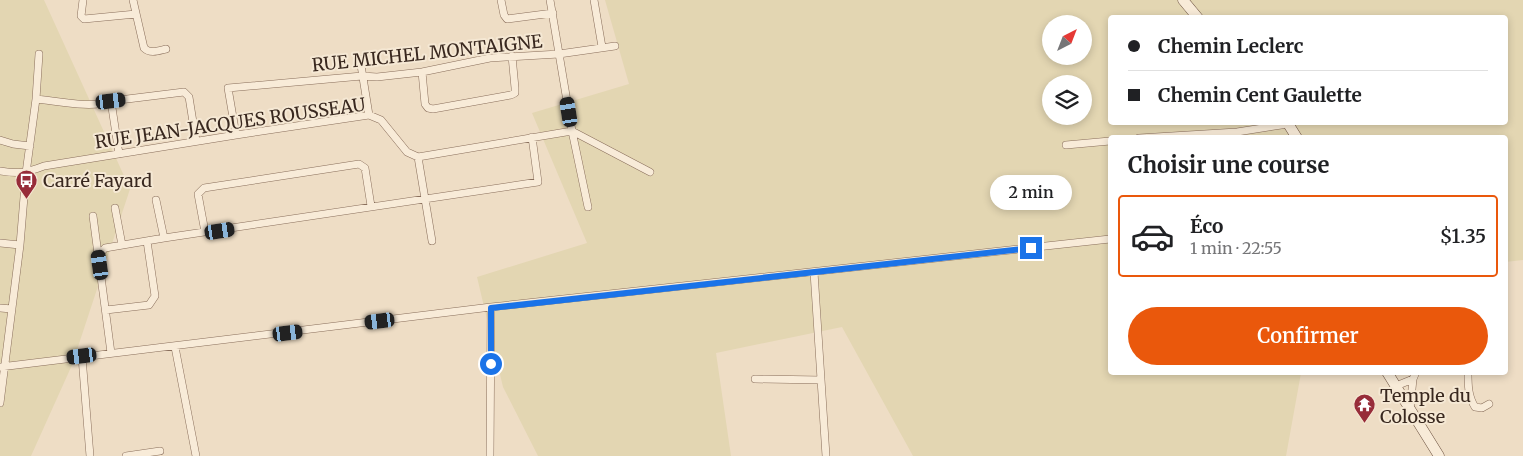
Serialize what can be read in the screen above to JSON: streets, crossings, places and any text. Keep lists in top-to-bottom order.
{
  "streets": {
    "street": ["RUE MICHEL MONTAIGNE", "RUE JEAN-JACQUES ROUSSEAU"]
  },
  "crossings": [
    ["RUE MICHEL MONTAIGNE", "RUE JEAN-JACQUES ROUSSEAU"]
  ],
  "places": {
    "bus stop": ["Carré Fayard"],
    "temple": ["Temple du Colosse"]
  },
  "north": "top right",
  "page": {
    "banner": ["Chemin Leclerc", "Chemin Cent Gaulette"],
    "heading": "Choisir une course",
    "bubble": "2 min",
    "list": [
      {
        "name": "Éco",
        "note": "1 min · 22:55",
        "value": "$1.35"
      }
    ],
    "buttons": "Confirmer"
  }
}
